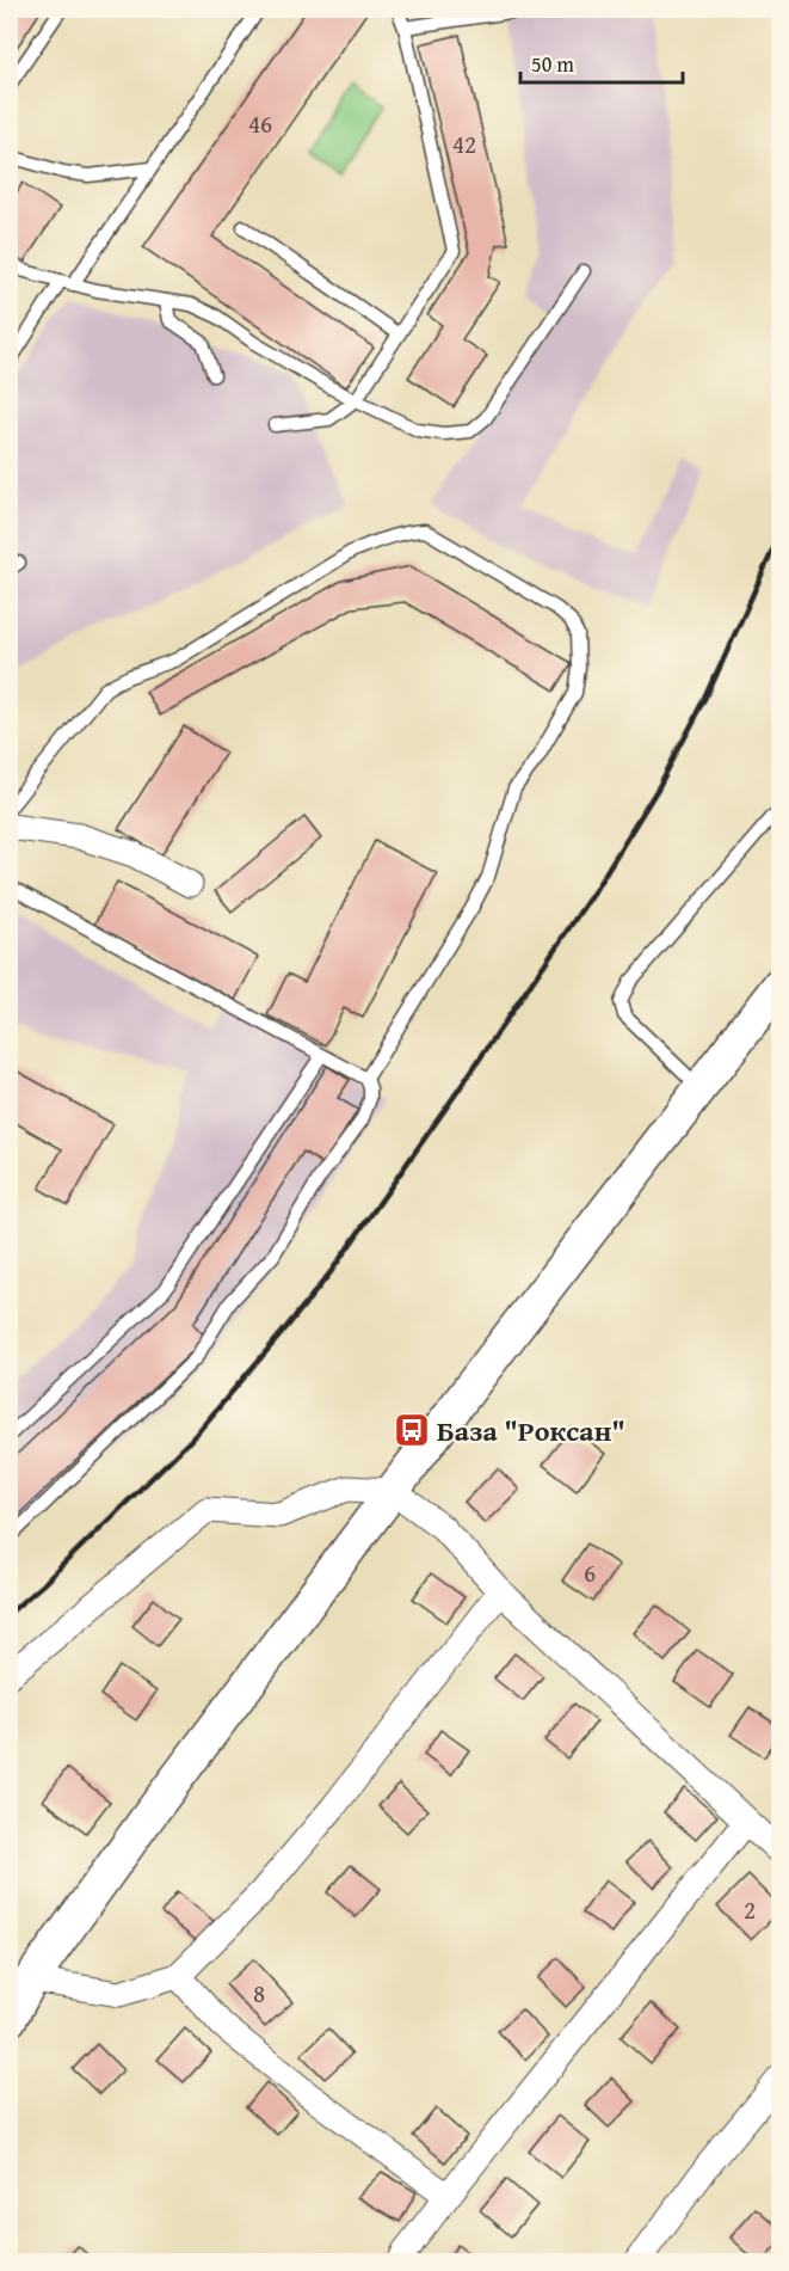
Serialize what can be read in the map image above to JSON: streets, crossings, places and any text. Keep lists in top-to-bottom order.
{
  "places": {
    "bus stop": ["База \"Роксан\""]
  },
  "house_numbers": [
    "46",
    "42",
    "6",
    "2",
    "8"
  ],
  "scale_bar": "50 m"
}
